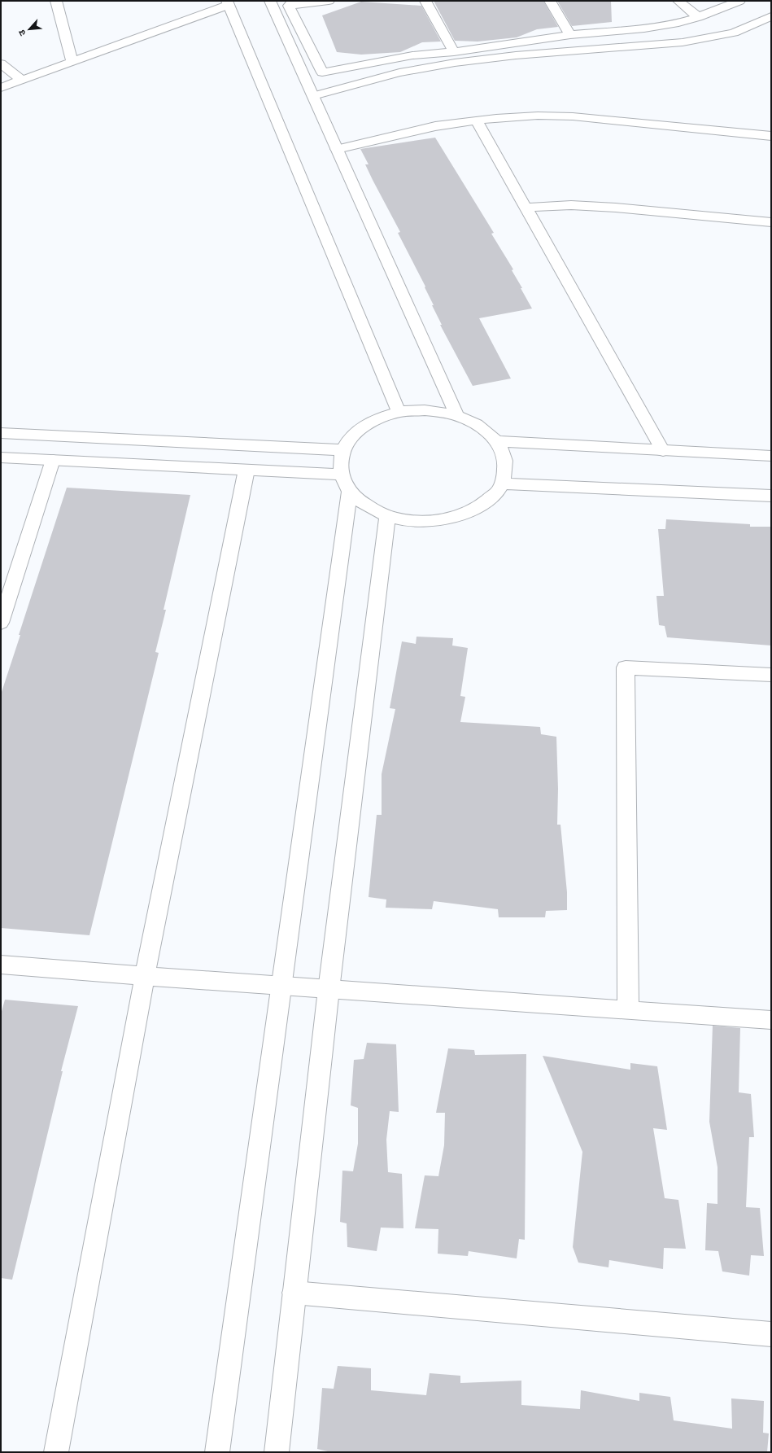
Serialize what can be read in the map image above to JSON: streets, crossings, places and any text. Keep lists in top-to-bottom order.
{
  "north": "bottom left"
}
